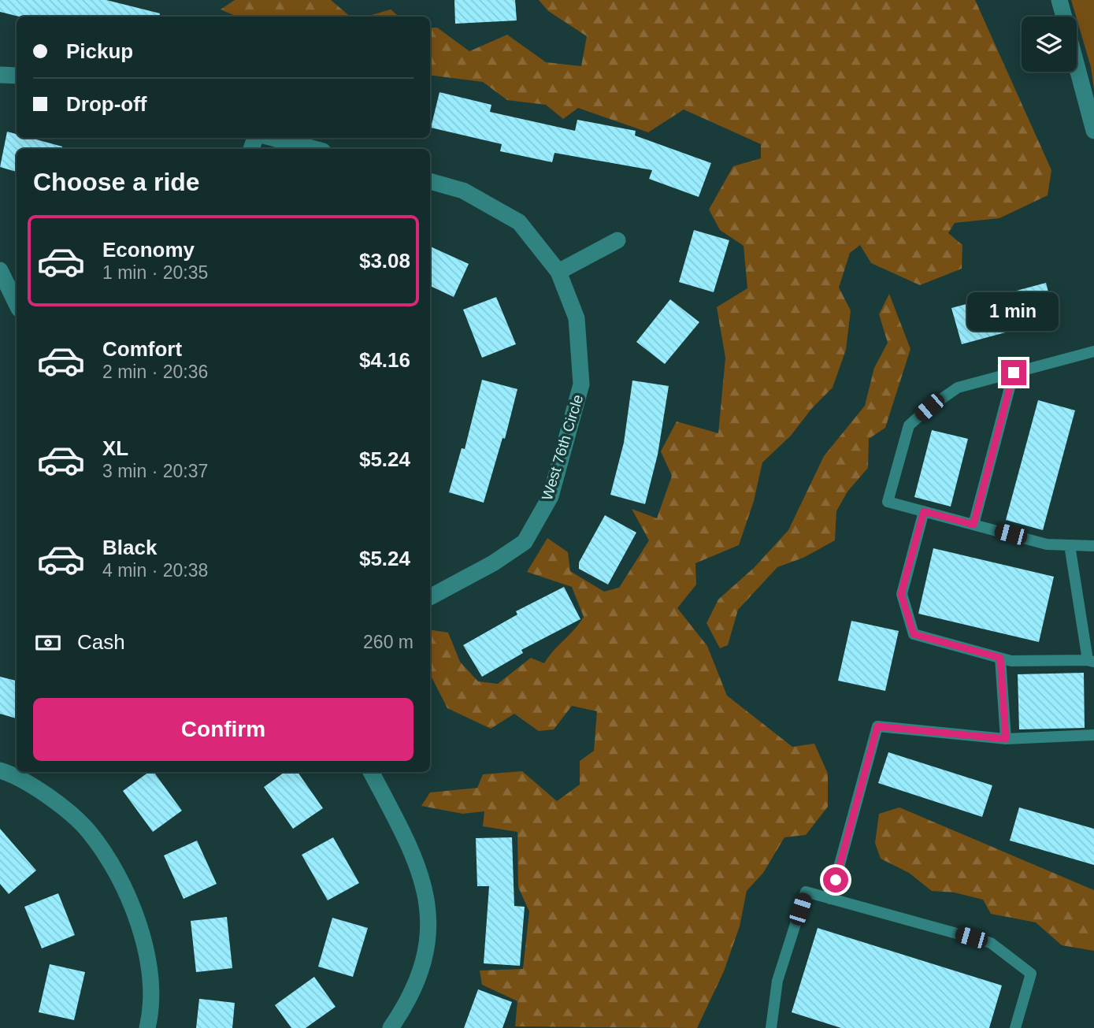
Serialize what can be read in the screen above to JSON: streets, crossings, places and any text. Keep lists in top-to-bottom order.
{
  "streets": {
    "street": ["West 76th Circle"]
  },
  "page": {
    "banner": ["Pickup", "Drop-off"],
    "heading": "Choose a ride",
    "list": [
      {
        "name": "Economy",
        "note": "1 min · 20:35",
        "value": "$3.08"
      },
      {
        "name": "Comfort",
        "note": "2 min · 20:36",
        "value": "$4.16"
      },
      {
        "name": "XL",
        "note": "3 min · 20:37",
        "value": "$5.24"
      },
      {
        "name": "Black",
        "note": "4 min · 20:38",
        "value": "$5.24"
      }
    ],
    "bubble": "1 min",
    "pay": ["Cash", "260 m"],
    "buttons": "Confirm"
  }
}
